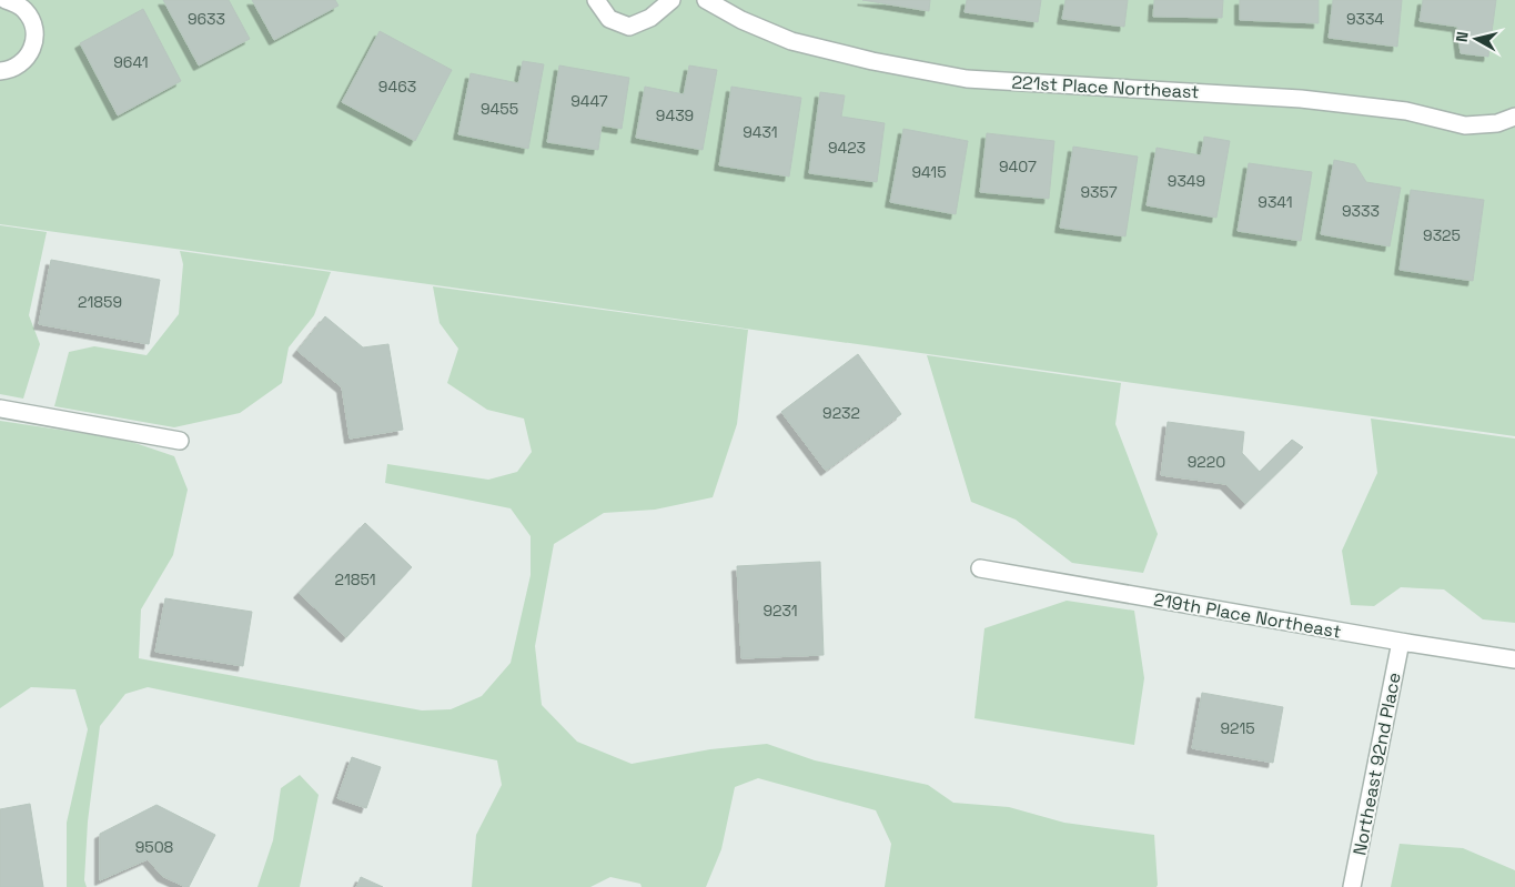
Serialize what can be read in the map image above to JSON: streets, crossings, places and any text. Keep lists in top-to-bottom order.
{
  "streets": {
    "street": ["221st Place Northeast", "219th Place Northeast", "Northeast 92nd Place"]
  },
  "crossings": [
    ["219th Place Northeast", "Northeast 92nd Place"]
  ],
  "house_numbers": [
    "9633",
    "9334",
    "9641",
    "9463",
    "9447",
    "9455",
    "9439",
    "9431",
    "9423",
    "9407",
    "9415",
    "9349",
    "9357",
    "9341",
    "9333",
    "9325",
    "21859",
    "9232",
    "9220",
    "21851",
    "9231",
    "9215",
    "9508"
  ],
  "north": "left"
}
